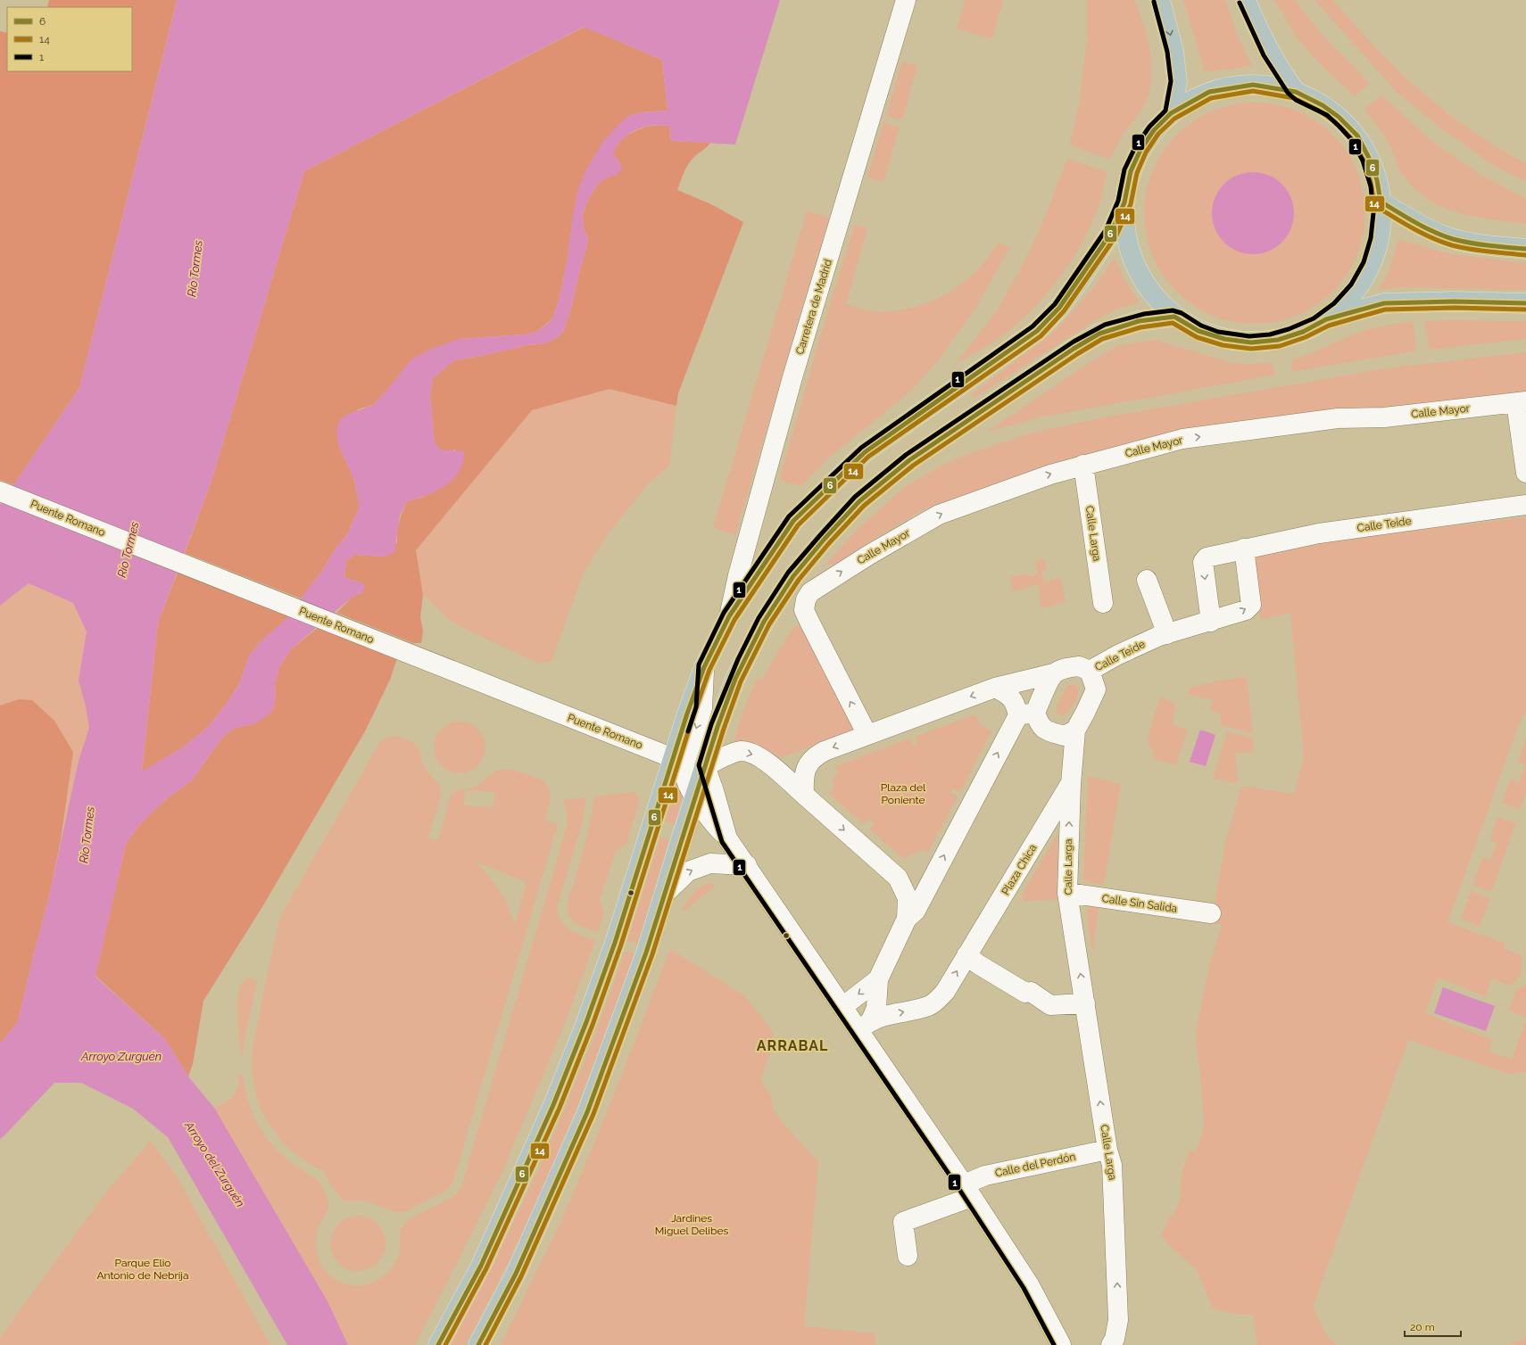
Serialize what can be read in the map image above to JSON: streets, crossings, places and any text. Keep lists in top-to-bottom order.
{
  "streets": {
    "street": [
      "Carretera de Madrid",
      "Calle Mayor",
      "Puente Romano",
      "Calle Teide",
      "Calle Larga",
      "Plaza Chica",
      "Calle Sin Salida",
      "Calle del Perdón"
    ]
  },
  "crossings": [
    ["Calle Mayor", "Calle Larga"],
    ["Calle Teide", "Calle Larga"],
    ["Calle Larga", "Plaza Chica"],
    ["Calle Larga", "Calle Sin Salida"],
    ["Calle Larga", "Calle del Perdón"]
  ],
  "one_way": ["Calle Mayor", "Calle Larga", "Plaza Chica"],
  "districts": ["ARRABAL"],
  "water": ["Río Tormes", "Arroyo Zurguén", "Arroyo del Zurguén"],
  "parks": ["Plaza del Poniente", "Jardines Miguel Delibes", "Parque Elio Antonio de Nebrija"],
  "lines": ["transit line 1", "transit line 6", "transit line 14"],
  "legend": ["6", "14", "1"],
  "scale_bar": "20 m"
}
